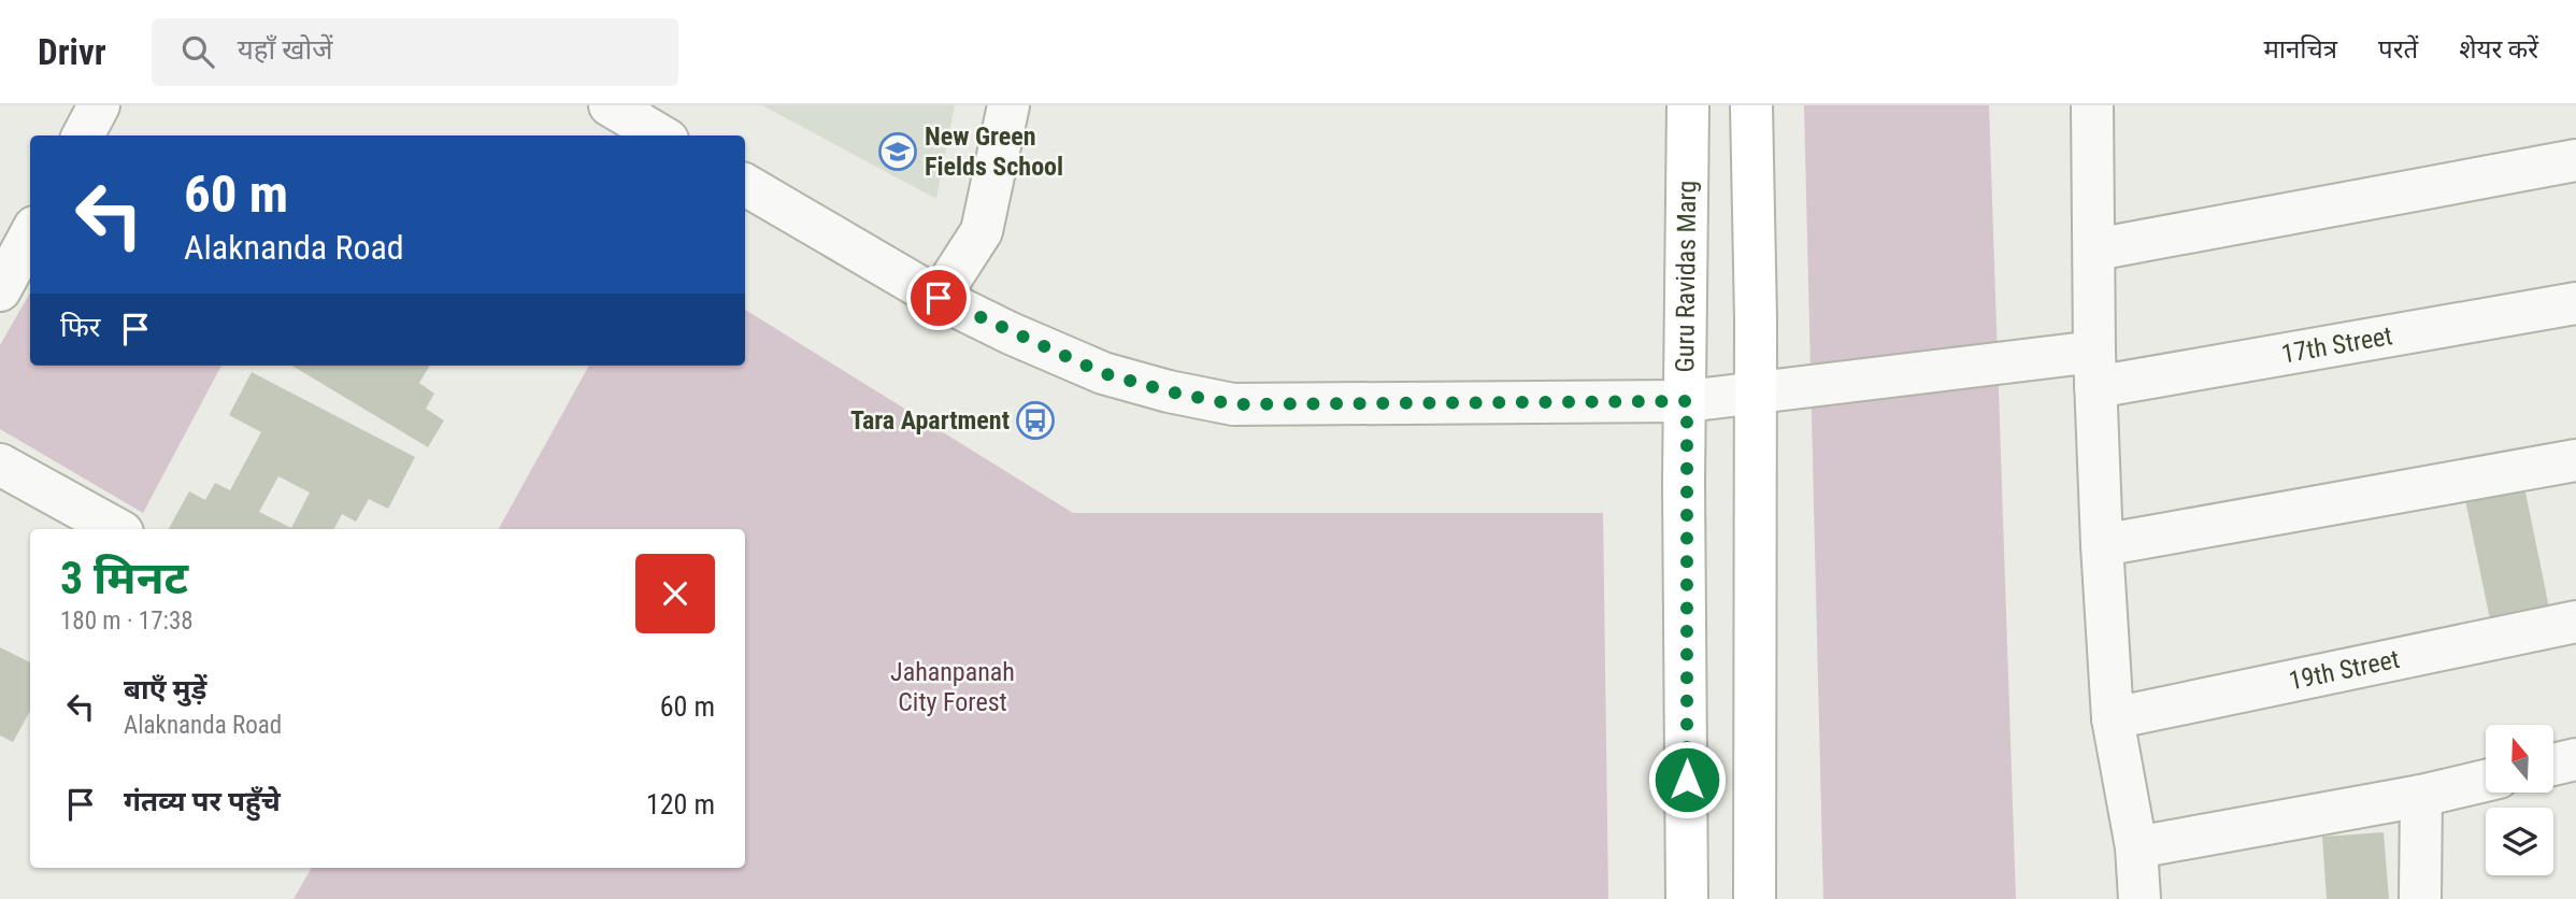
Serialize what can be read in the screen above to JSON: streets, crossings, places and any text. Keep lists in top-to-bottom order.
{
  "streets": {
    "main road": ["Guru Ravidas Marg"],
    "street": ["17th Street", "19th Street"]
  },
  "crossings": [
    ["Guru Ravidas Marg", "17th Street"]
  ],
  "parks": ["Jahanpanah City Forest"],
  "places": {
    "school or university": ["New Green Fields School"],
    "bus stop": ["Tara Apartment"]
  },
  "north": "top",
  "page": {
    "header": "Drivr",
    "search": "यहाँ खोजें",
    "nav": ["मानचित्र", "परतें", "शेयर करें"],
    "turn": ["60 m", "Alaknanda Road"],
    "then": "फिर",
    "heading": ["3 मिनट", "180 m · 17:38"],
    "list": [
      {
        "name": "बाएँ मुड़ें",
        "note": "Alaknanda Road",
        "value": "60 m"
      },
      {
        "name": "गंतव्य पर पहुँचे",
        "value": "120 m"
      }
    ]
  }
}
